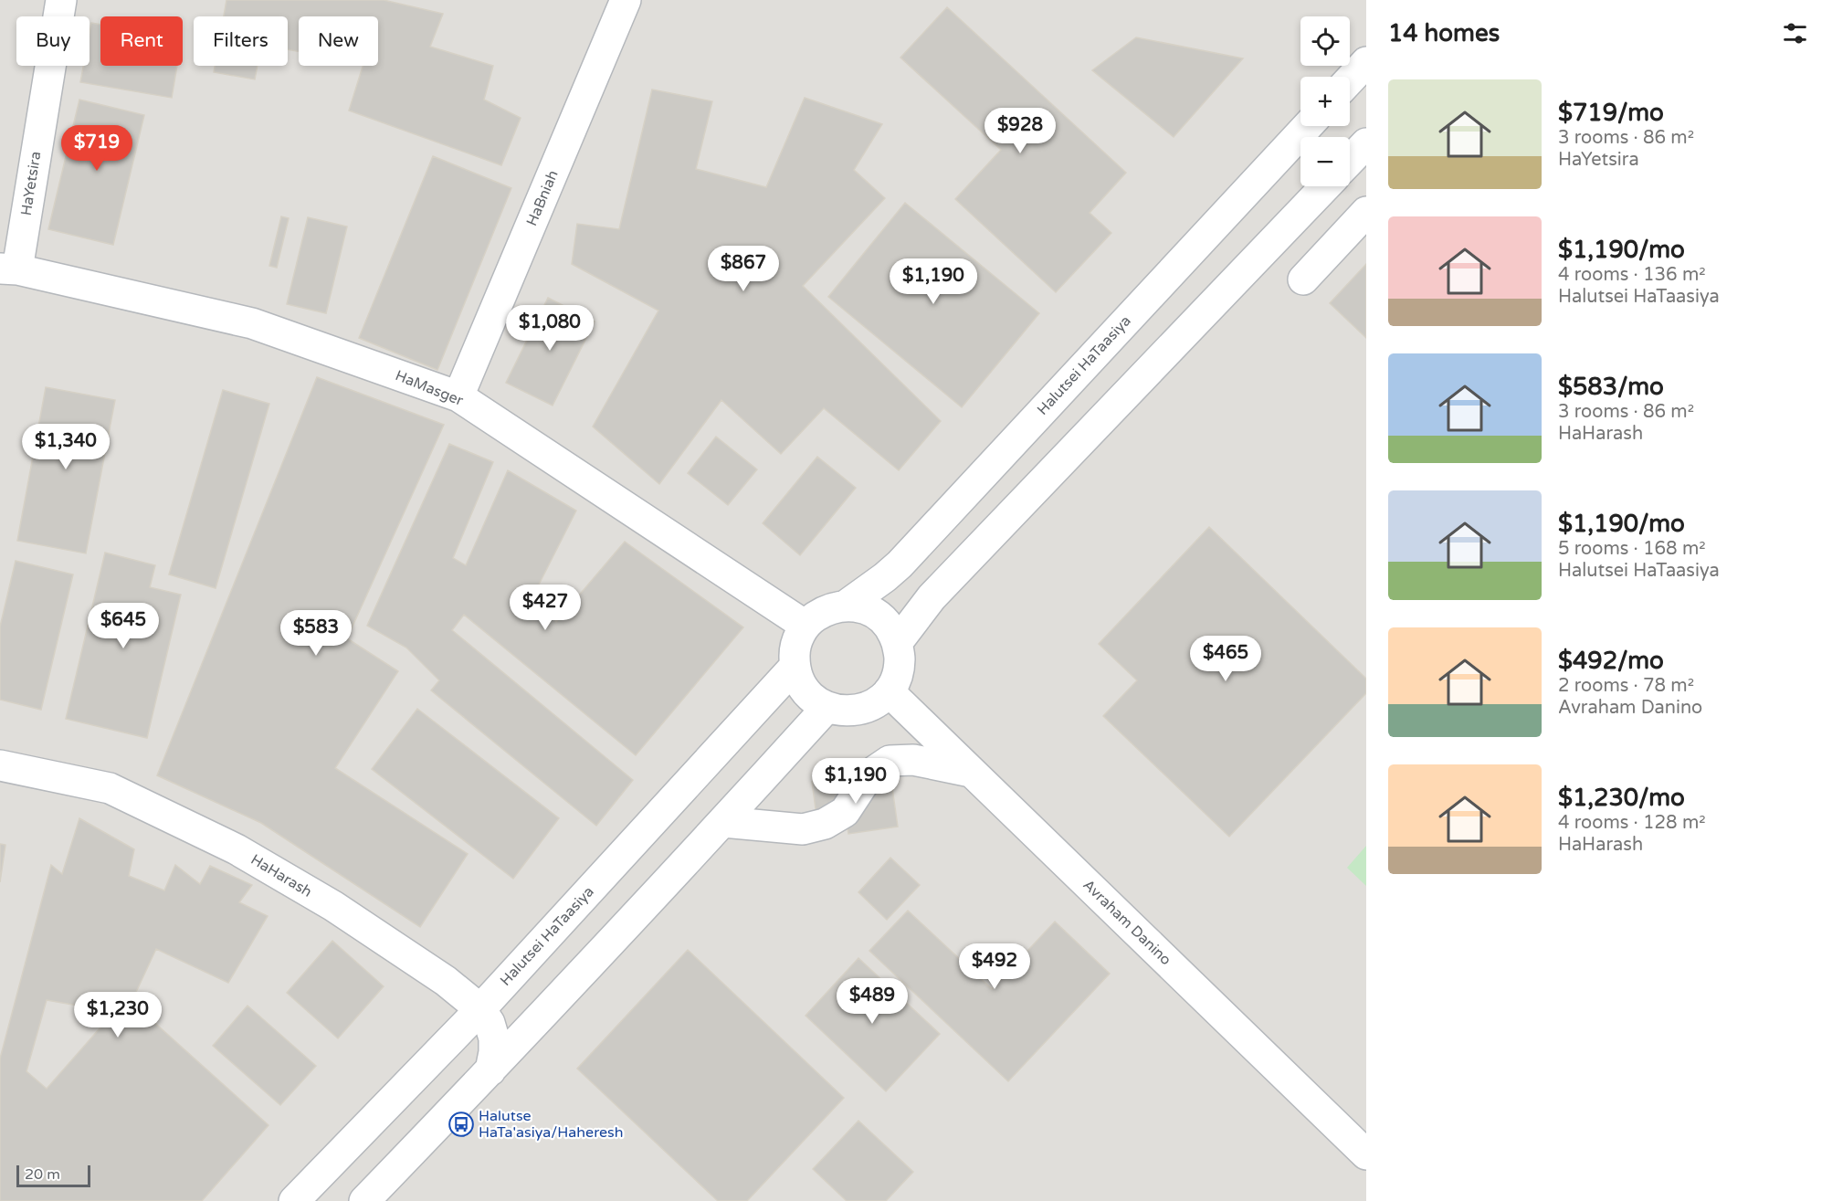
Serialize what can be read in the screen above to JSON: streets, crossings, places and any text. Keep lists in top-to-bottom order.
{
  "streets": {
    "street": [
      "HaYetsira",
      "HaBniah",
      "Halutsei HaTaasiya",
      "HaMasger",
      "HaHarash",
      "Avraham Danino"
    ]
  },
  "crossings": [
    ["HaYetsira", "HaMasger"],
    ["HaBniah", "HaMasger"],
    ["Halutsei HaTaasiya", "HaMasger"],
    ["Halutsei HaTaasiya", "HaHarash"],
    ["Halutsei HaTaasiya", "Avraham Danino"],
    ["HaMasger", "Avraham Danino"]
  ],
  "places": {
    "bus stop": ["Halutse HaTa'asiya/Haheresh"]
  },
  "scale_bar": "20 m",
  "page": {
    "heading": "14 homes",
    "map_buttons": ["+", "−"],
    "chip": [
      "Buy",
      "Rent",
      "Filters",
      "New"
    ],
    "list": [
      {
        "name": "$719/mo",
        "note": "3 rooms · 86 m² · HaYetsira"
      },
      {
        "name": "$1,190/mo",
        "note": "4 rooms · 136 m² · Halutsei HaTaasiya"
      },
      {
        "name": "$583/mo",
        "note": "3 rooms · 86 m² · HaHarash"
      },
      {
        "name": "$1,190/mo",
        "note": "5 rooms · 168 m² · Halutsei HaTaasiya"
      },
      {
        "name": "$492/mo",
        "note": "2 rooms · 78 m² · Avraham Danino"
      },
      {
        "name": "$1,230/mo",
        "note": "4 rooms · 128 m² · HaHarash"
      }
    ],
    "price": [
      "$928",
      "$719",
      "$867",
      "$1,190",
      "$1,080",
      "$1,340",
      "$427",
      "$645",
      "$583",
      "$465",
      "$1,190",
      "$492",
      "$489",
      "$1,230"
    ],
    "scale": "20 m"
  }
}
